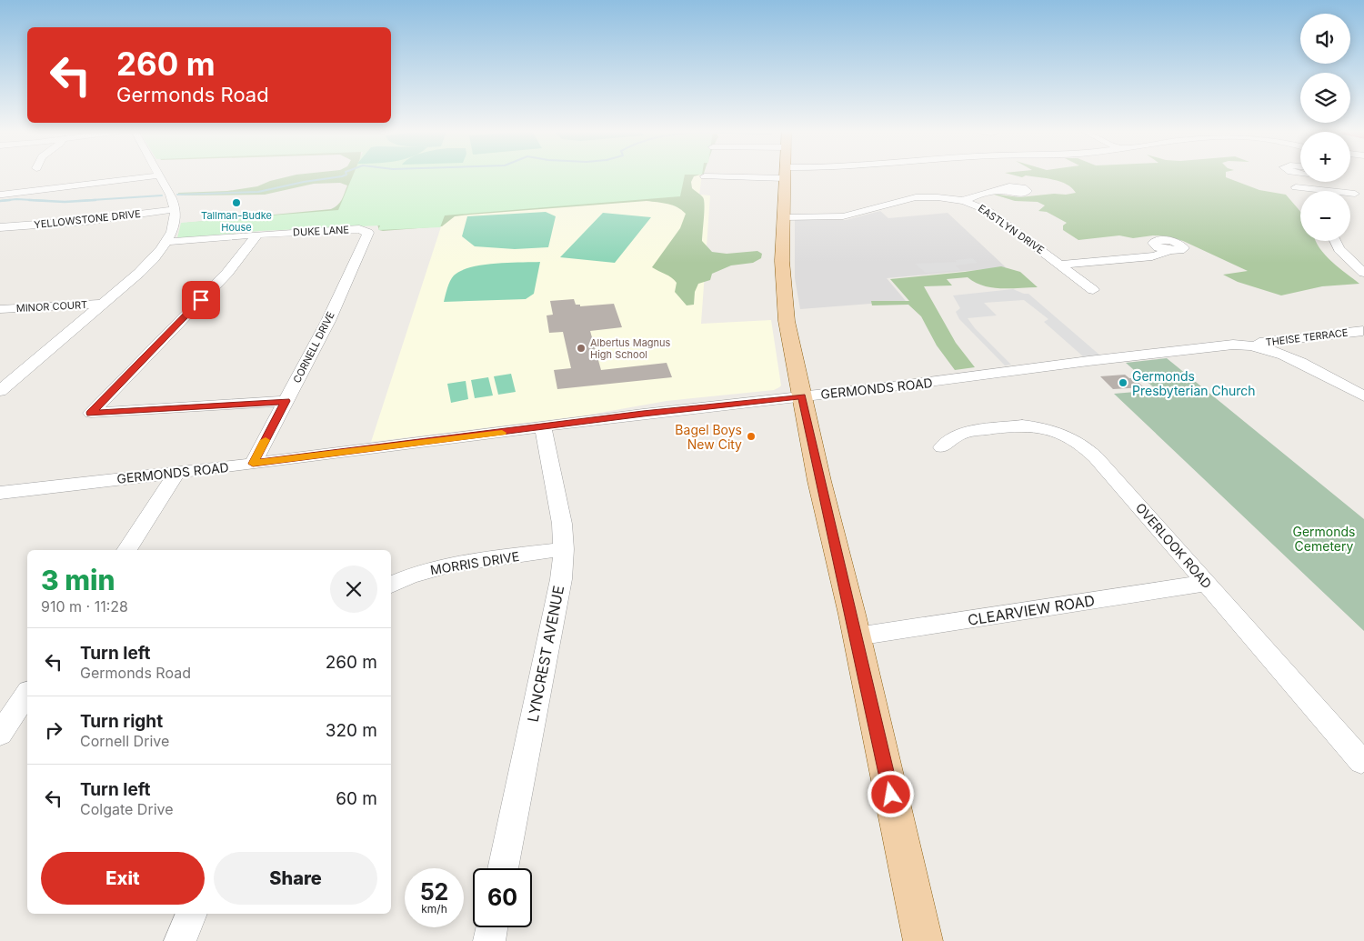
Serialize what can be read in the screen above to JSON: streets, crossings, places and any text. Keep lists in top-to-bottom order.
{
  "streets": {
    "street": [
      "YELLOWSTONE DRIVE",
      "EASTLYN DRIVE",
      "DUKE LANE",
      "MINOR COURT",
      "THEISE TERRACE",
      "CORNELL DRIVE",
      "GERMONDS ROAD",
      "OVERLOOK ROAD",
      "MORRIS DRIVE",
      "CLEARVIEW ROAD",
      "LYNCREST AVENUE"
    ]
  },
  "crossings": [
    ["DUKE LANE", "CORNELL DRIVE"],
    ["THEISE TERRACE", "GERMONDS ROAD"],
    ["CORNELL DRIVE", "GERMONDS ROAD"],
    ["GERMONDS ROAD", "LYNCREST AVENUE"],
    ["OVERLOOK ROAD", "CLEARVIEW ROAD"],
    ["MORRIS DRIVE", "LYNCREST AVENUE"]
  ],
  "parks": ["Germonds Cemetery"],
  "places": [
    "Tallman-Budke House",
    "Albertus Magnus High School",
    "Germonds Presbyterian Church",
    "Bagel Boys New City"
  ],
  "page": {
    "map_buttons": ["+", "−"],
    "turn": ["260 m", "Germonds Road"],
    "heading": ["3 min", "910 m · 11:28"],
    "list": [
      {
        "name": "Turn left",
        "note": "Germonds Road",
        "value": "260 m"
      },
      {
        "name": "Turn right",
        "note": "Cornell Drive",
        "value": "320 m"
      },
      {
        "name": "Turn left",
        "note": "Colgate Drive",
        "value": "60 m"
      }
    ],
    "buttons": ["Exit", "Share"],
    "speed": "52 km/h",
    "limit": "60"
  }
}
